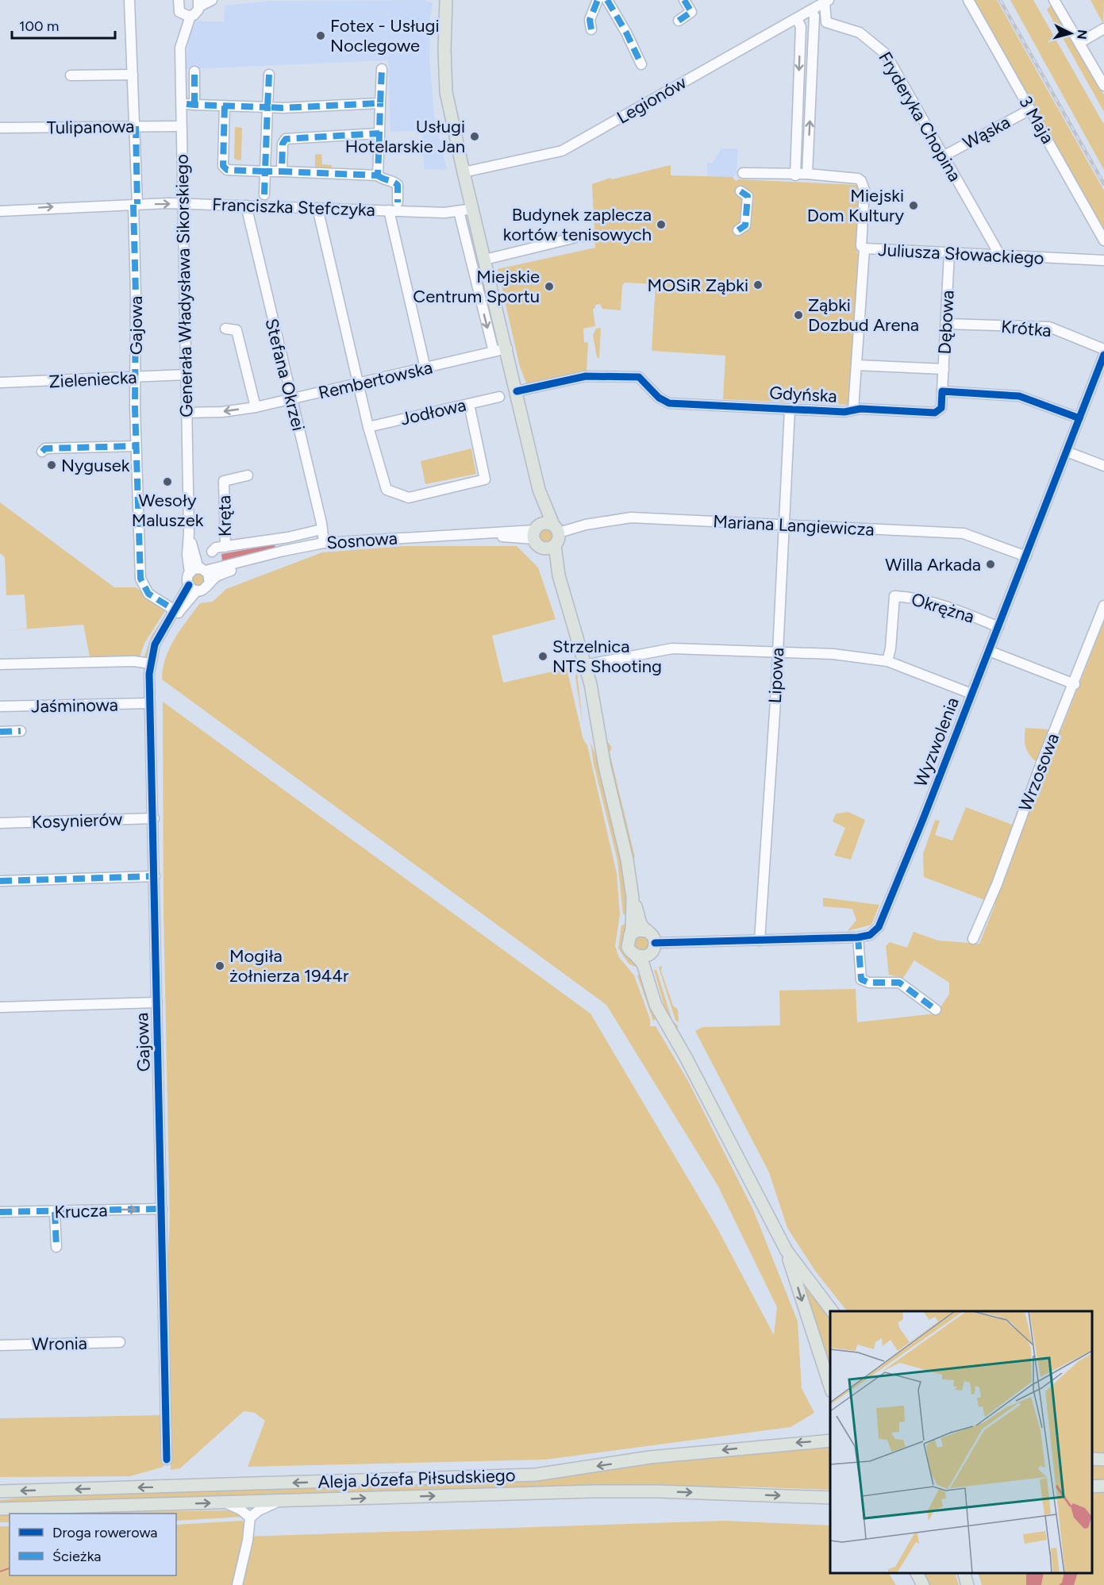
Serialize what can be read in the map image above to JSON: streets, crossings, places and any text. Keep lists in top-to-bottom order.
{
  "streets": {
    "main road": ["Aleja Józefa Piłsudskiego"],
    "street": [
      "Legionów",
      "Fryderyka Chopina",
      "3 Maja",
      "Tulipanowa",
      "Wąska",
      "Franciszka Stefczyka",
      "Juliusza Słowackiego",
      "Generała Władysława Sikorskiego",
      "Dębowa",
      "Gajowa",
      "Krótka",
      "Stefana Okrzei",
      "Zieleniecka",
      "Rembertowska",
      "Gdyńska",
      "Jodłowa",
      "Kręta",
      "Mariana Langiewicza",
      "Sosnowa",
      "Okrężna",
      "Lipowa",
      "Jaśminowa",
      "Wyzwolenia",
      "Wrzosowa",
      "Kosynierów",
      "Krucza",
      "Wronia"
    ]
  },
  "crossings": [
    ["Legionów", "Fryderyka Chopina"],
    ["Fryderyka Chopina", "Wąska"],
    ["Fryderyka Chopina", "Juliusza Słowackiego"],
    ["3 Maja", "Wąska"],
    ["Tulipanowa", "Generała Władysława Sikorskiego"],
    ["Tulipanowa", "Gajowa"],
    ["Franciszka Stefczyka", "Generała Władysława Sikorskiego"],
    ["Franciszka Stefczyka", "Gajowa"],
    ["Franciszka Stefczyka", "Stefana Okrzei"],
    ["Juliusza Słowackiego", "Dębowa"],
    ["Generała Władysława Sikorskiego", "Gajowa"],
    ["Generała Władysława Sikorskiego", "Zieleniecka"],
    ["Generała Władysława Sikorskiego", "Rembertowska"],
    ["Generała Władysława Sikorskiego", "Sosnowa"],
    ["Dębowa", "Krótka"],
    ["Dębowa", "Gdyńska"],
    ["Gajowa", "Zieleniecka"],
    ["Gajowa", "Sosnowa"],
    ["Gajowa", "Jaśminowa"],
    ["Gajowa", "Kosynierów"],
    ["Gajowa", "Krucza"],
    ["Stefana Okrzei", "Rembertowska"],
    ["Stefana Okrzei", "Sosnowa"],
    ["Gdyńska", "Lipowa"],
    ["Kręta", "Sosnowa"],
    ["Mariana Langiewicza", "Lipowa"],
    ["Mariana Langiewicza", "Wyzwolenia"],
    ["Okrężna", "Wyzwolenia"],
    ["Lipowa", "Wyzwolenia"]
  ],
  "one_way": ["Franciszka Stefczyka", "Krucza"],
  "places": [
    "Fotex - Usługi Noclegowe",
    "Usługi Hotelarskie Jan",
    "Miejski Dom Kultury",
    "Budynek zaplecza kortów tenisowych",
    "MOSiR Ząbki",
    "Miejskie Centrum Sportu",
    "Ząbki Dozbud Arena",
    "Nygusek",
    "Wesoły Maluszek",
    "Willa Arkada",
    "Strzelnica NTS Shooting",
    "Mogiła żołnierza 1944r"
  ],
  "legend": ["Droga rowerowa", "Ścieżka"],
  "scale_bar": "100 m",
  "north": "right"
}
